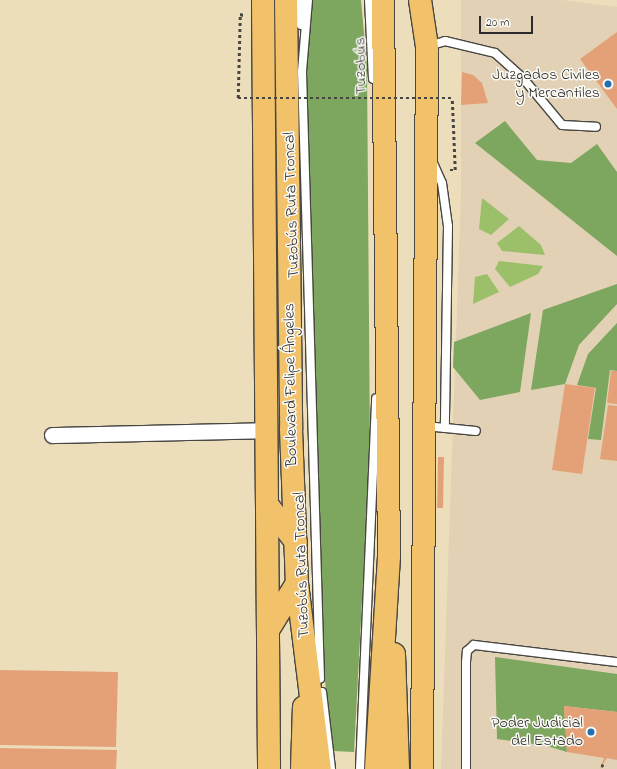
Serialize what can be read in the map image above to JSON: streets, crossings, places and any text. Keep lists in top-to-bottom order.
{
  "streets": {
    "main road": ["Boulevard Felipe Ángeles"],
    "lane": ["Tuzobús", "Tuzobús Ruta Troncal"]
  },
  "places": ["Juzgados Civiles y Mercantiles", "Poder Judicial del Estado"],
  "scale_bar": "20 m"
}
